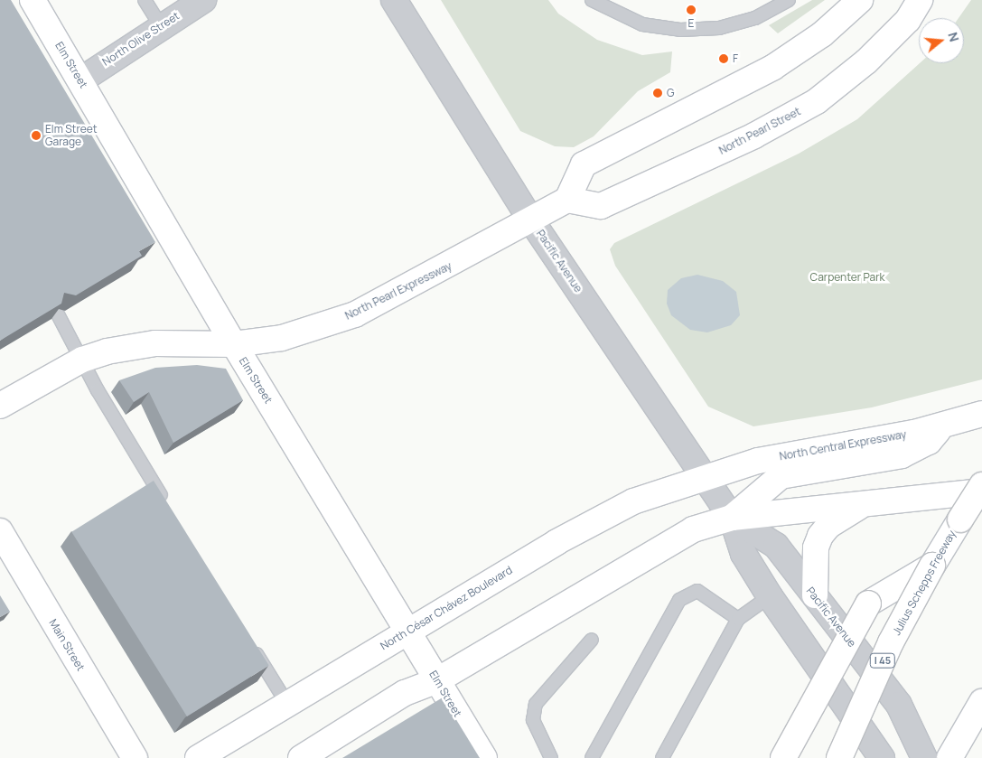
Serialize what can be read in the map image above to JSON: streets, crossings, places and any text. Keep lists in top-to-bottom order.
{
  "streets": {
    "main road": [
      "Elm Street",
      "North Pearl Street",
      "North Pearl Expressway",
      "North Central Expressway",
      "Julius Schepps Freeway",
      "North César Chávez Boulevard",
      "Main Street",
      "I 45"
    ],
    "street": ["North Olive Street", "Pacific Avenue"]
  },
  "crossings": [
    ["North Olive Street", "Elm Street"],
    ["Elm Street", "North Pearl Expressway"],
    ["Elm Street", "North César Chávez Boulevard"],
    ["Pacific Avenue", "North Pearl Expressway"],
    ["Pacific Avenue", "North Central Expressway"],
    ["Pacific Avenue", "North César Chávez Boulevard"],
    ["North Central Expressway", "North César Chávez Boulevard"]
  ],
  "parks": ["Carpenter Park"],
  "places": [
    "E",
    "F",
    "G",
    "Elm Street Garage"
  ],
  "north": "right"
}
